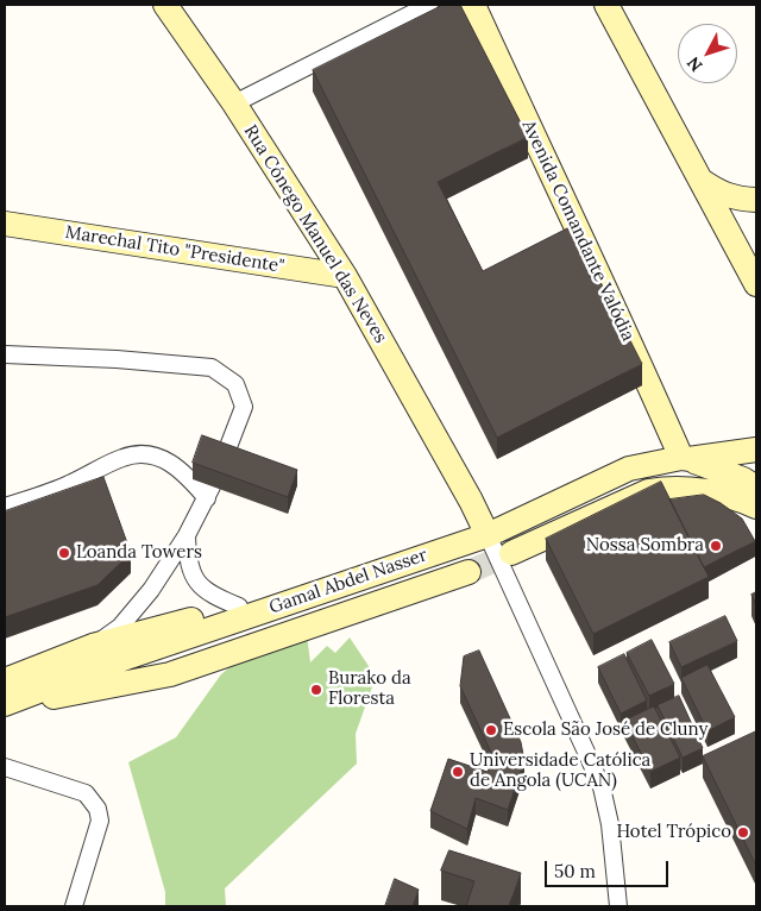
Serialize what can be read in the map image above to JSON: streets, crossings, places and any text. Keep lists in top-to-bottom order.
{
  "streets": {
    "main road": [
      "Avenida Comandante Valódia",
      "Rua Cónego Manuel das Neves",
      "Marechal Tito \"Presidente\"",
      "Gamal Abdel Nasser"
    ]
  },
  "crossings": [
    ["Avenida Comandante Valódia", "Gamal Abdel Nasser"],
    ["Rua Cónego Manuel das Neves", "Marechal Tito \"Presidente\""],
    ["Rua Cónego Manuel das Neves", "Gamal Abdel Nasser"]
  ],
  "places": [
    "Nossa Sombra",
    "Loanda Towers",
    "Burako da Floresta",
    "Escola São José de Cluny",
    "Universidade Católica de Angola (UCAN)",
    "Hotel Trópico"
  ],
  "scale_bar": "50 m",
  "north": "bottom left"
}
